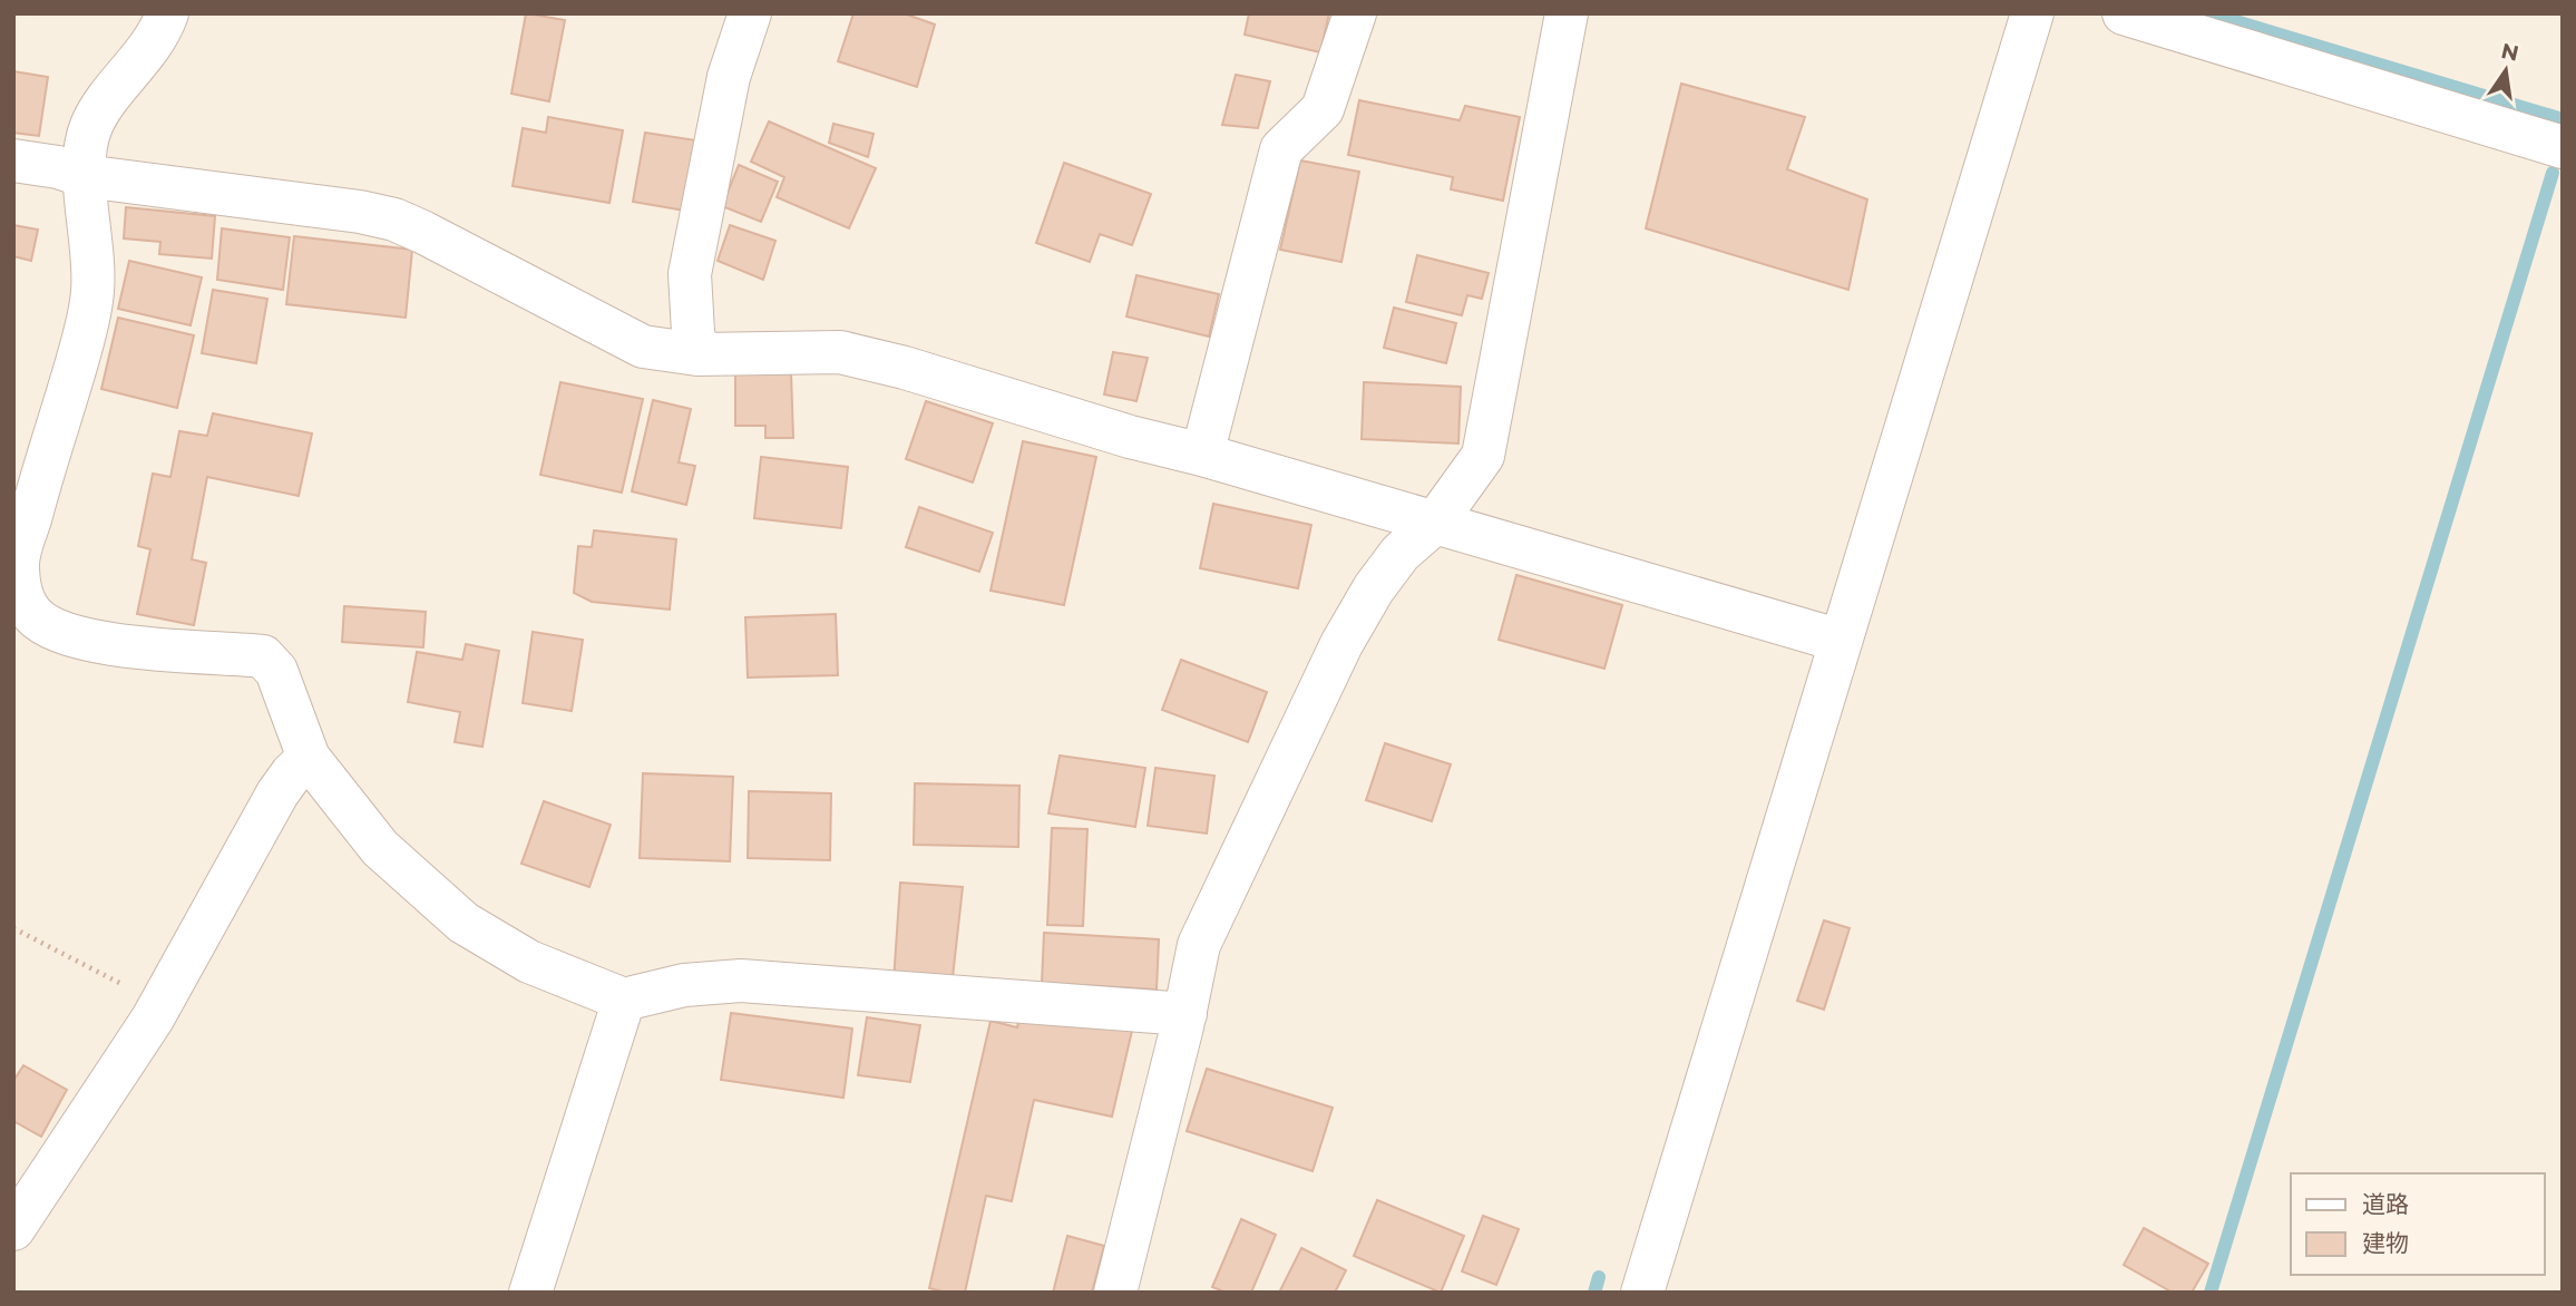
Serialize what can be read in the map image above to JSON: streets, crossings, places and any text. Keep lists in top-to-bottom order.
{
  "legend": ["道路", "建物"],
  "north": "top"
}
